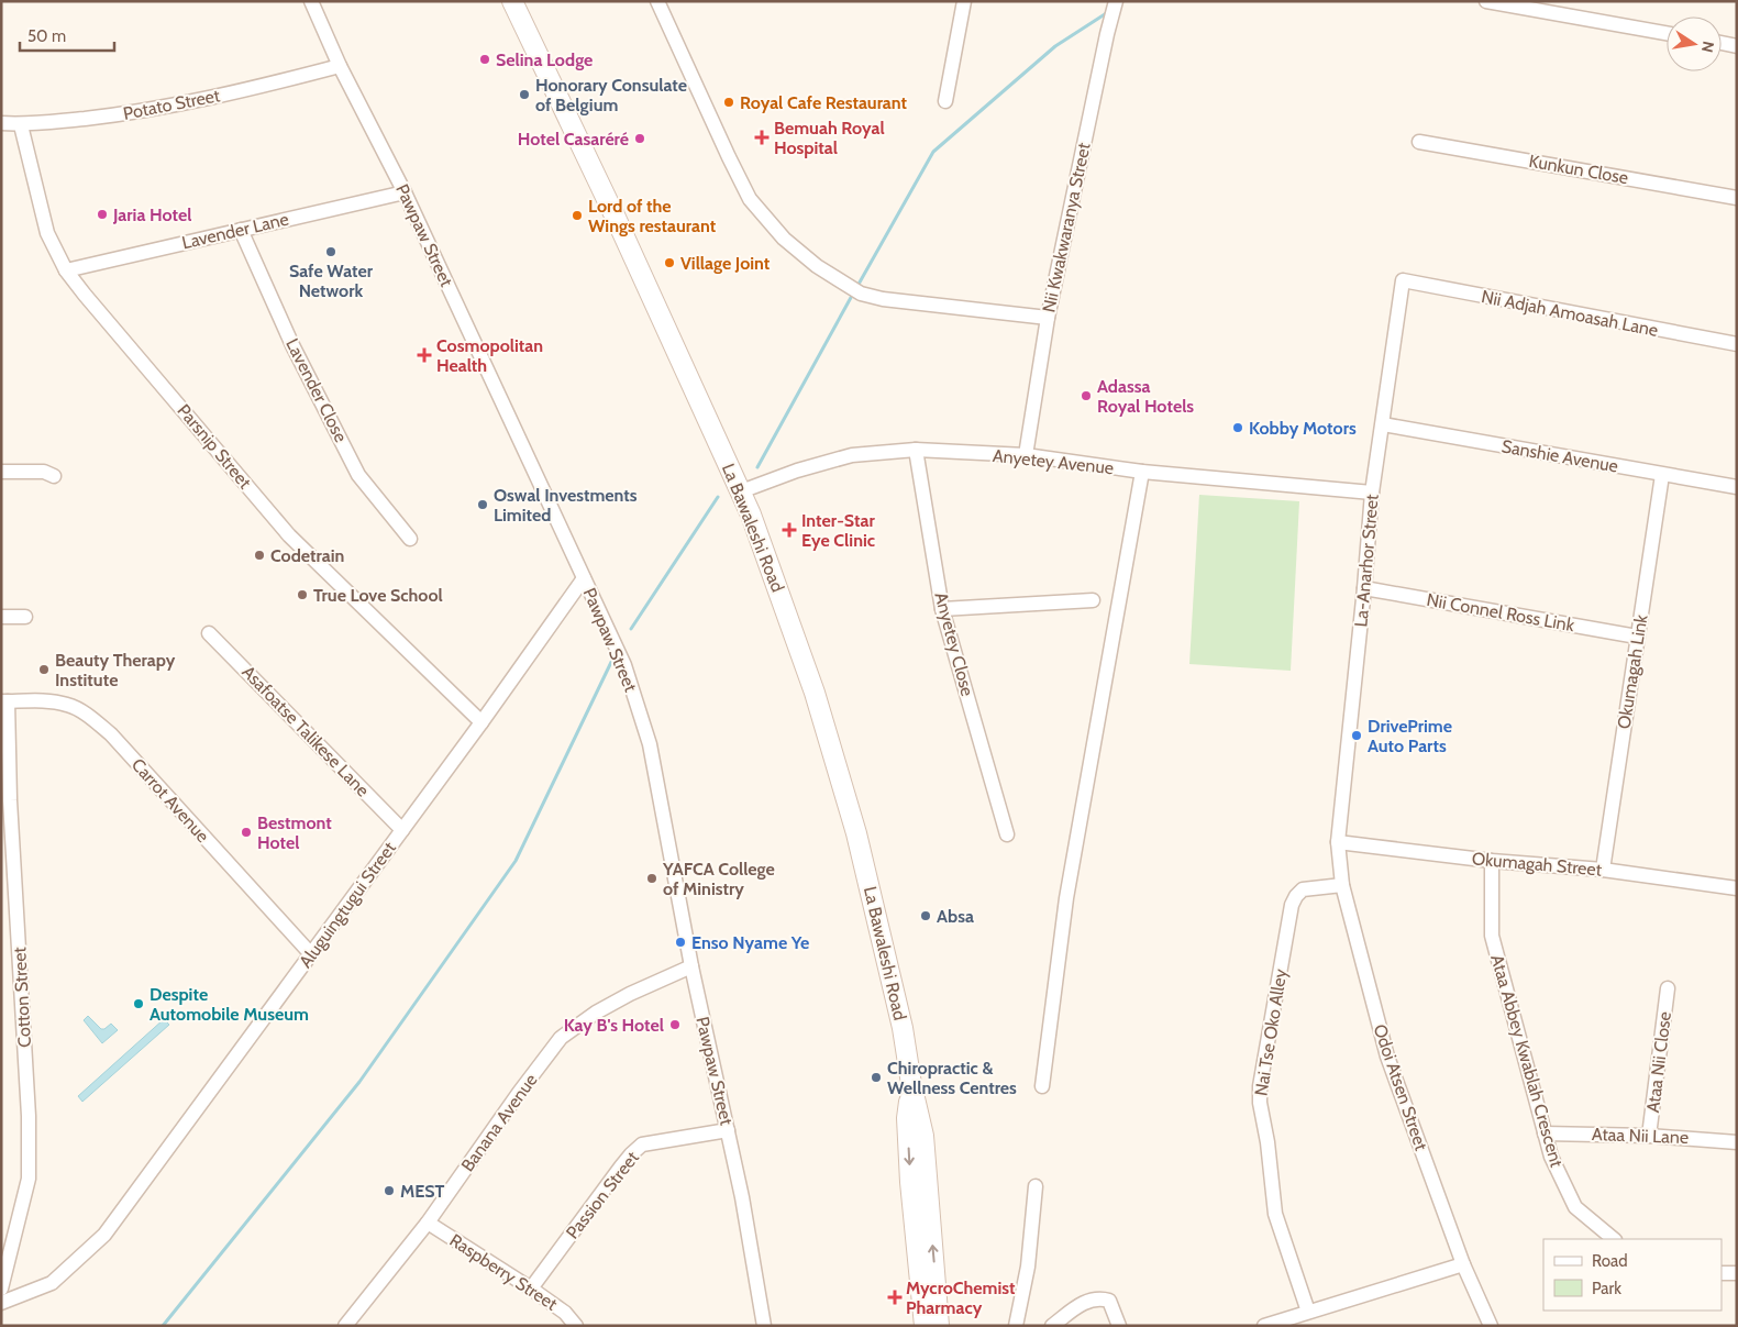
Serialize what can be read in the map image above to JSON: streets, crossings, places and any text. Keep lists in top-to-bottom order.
{
  "streets": {
    "main road": ["La Bawaleshi Road"],
    "street": [
      "Potato Street",
      "Kunkun Close",
      "Nii Kwakwaranya Street",
      "Lavender Lane",
      "Pawpaw Street",
      "Nii Adjah Amoasah Lane",
      "Lavender Close",
      "Parsnip Street",
      "Sanshie Avenue",
      "Anyetey Avenue",
      "La-Anarhor Street",
      "Nii Connel Ross Link",
      "Anyetey Close",
      "Okumagah Link",
      "Asafoatse Talikese Lane",
      "Carrot Avenue",
      "Okumagah Street",
      "Aluguingtugui Street",
      "Cotton Street",
      "Nai Tse Oko Alley",
      "Ataa Abbey Kwablah Crescent",
      "Ataa Nii Close",
      "Odoi Atsen Street",
      "Banana Avenue",
      "Ataa Nii Lane",
      "Passion Street",
      "Raspberry Street"
    ]
  },
  "crossings": [
    ["Potato Street", "Pawpaw Street"],
    ["Potato Street", "Parsnip Street"],
    ["Nii Kwakwaranya Street", "Anyetey Avenue"],
    ["Lavender Lane", "Pawpaw Street"],
    ["Lavender Lane", "Lavender Close"],
    ["Lavender Lane", "Parsnip Street"],
    ["Pawpaw Street", "Aluguingtugui Street"],
    ["Pawpaw Street", "Banana Avenue"],
    ["Pawpaw Street", "Passion Street"],
    ["Nii Adjah Amoasah Lane", "La-Anarhor Street"],
    ["Parsnip Street", "Aluguingtugui Street"],
    ["Sanshie Avenue", "La-Anarhor Street"],
    ["Sanshie Avenue", "Okumagah Link"],
    ["Anyetey Avenue", "La Bawaleshi Road"],
    ["Anyetey Avenue", "La-Anarhor Street"],
    ["Anyetey Avenue", "Anyetey Close"],
    ["La-Anarhor Street", "Nii Connel Ross Link"],
    ["La-Anarhor Street", "Okumagah Street"],
    ["La-Anarhor Street", "Odoi Atsen Street"],
    ["Nii Connel Ross Link", "Okumagah Link"],
    ["Okumagah Link", "Okumagah Street"],
    ["Asafoatse Talikese Lane", "Aluguingtugui Street"],
    ["Carrot Avenue", "Aluguingtugui Street"],
    ["Carrot Avenue", "Cotton Street"],
    ["Okumagah Street", "Ataa Abbey Kwablah Crescent"],
    ["Okumagah Street", "Odoi Atsen Street"],
    ["Nai Tse Oko Alley", "Odoi Atsen Street"],
    ["Ataa Abbey Kwablah Crescent", "Ataa Nii Lane"],
    ["Ataa Nii Close", "Ataa Nii Lane"],
    ["Banana Avenue", "Raspberry Street"],
    ["Passion Street", "Raspberry Street"]
  ],
  "places": {
    "other": [
      "Selina Lodge",
      "Honorary Consulate of Belgium",
      "Royal Cafe Restaurant",
      "Hotel Casaréré",
      "Jaria Hotel",
      "Lord of the Wings restaurant",
      "Safe Water Network",
      "Village Joint",
      "Adassa Royal Hotels",
      "Kobby Motors",
      "Oswal Investments Limited",
      "Codetrain",
      "True Love School",
      "Beauty Therapy Institute",
      "DrivePrime Auto Parts",
      "Bestmont Hotel",
      "YAFCA College of Ministry",
      "Absa",
      "Enso Nyame Ye",
      "Despite Automobile Museum",
      "Kay B's Hotel",
      "Chiropractic & Wellness Centres",
      "MEST"
    ],
    "health": [
      "Bemuah Royal Hospital",
      "Cosmopolitan Health",
      "Inter-Star Eye Clinic",
      "MycroChemist Pharmacy"
    ]
  },
  "legend": ["Road", "Park"],
  "scale_bar": "50 m",
  "north": "right"
}
